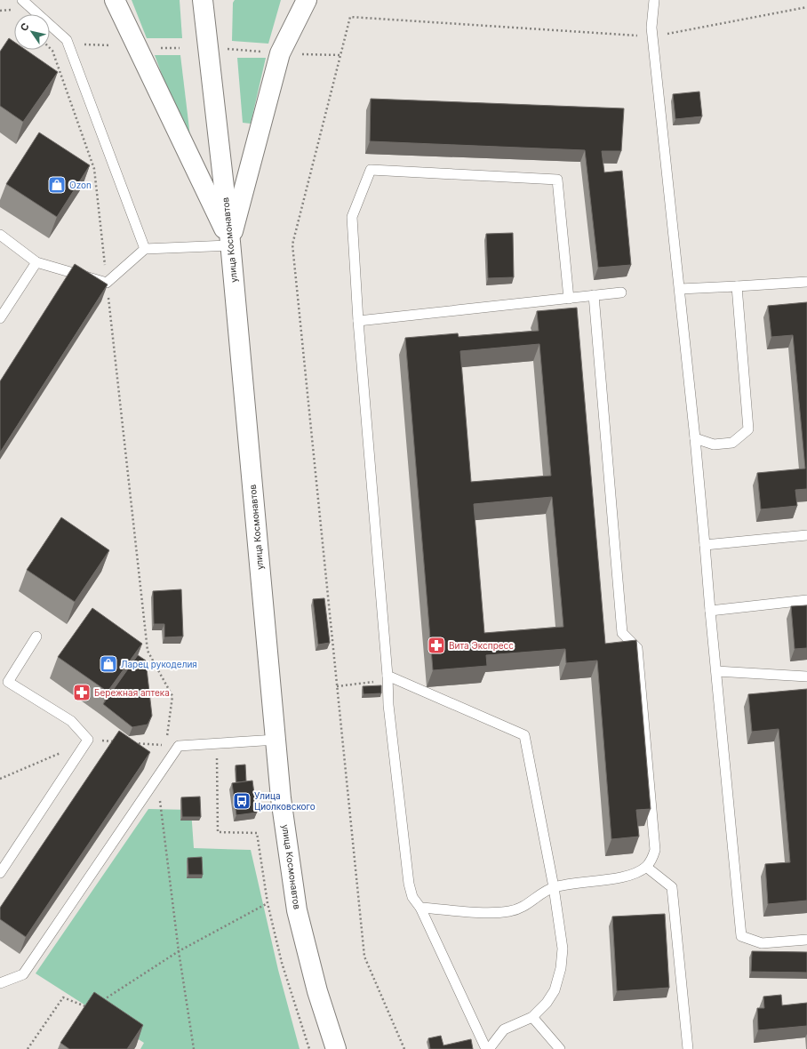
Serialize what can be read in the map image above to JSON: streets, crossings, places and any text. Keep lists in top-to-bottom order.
{
  "streets": {
    "main road": ["улица Космонавтов"]
  },
  "places": {
    "shop": ["Ozon", "Ларец рукоделия"],
    "pharmacy": ["Вита Экспресс", "Бережная аптека"],
    "bus stop": ["Улица Циолковского"]
  },
  "north": "top left"
}
